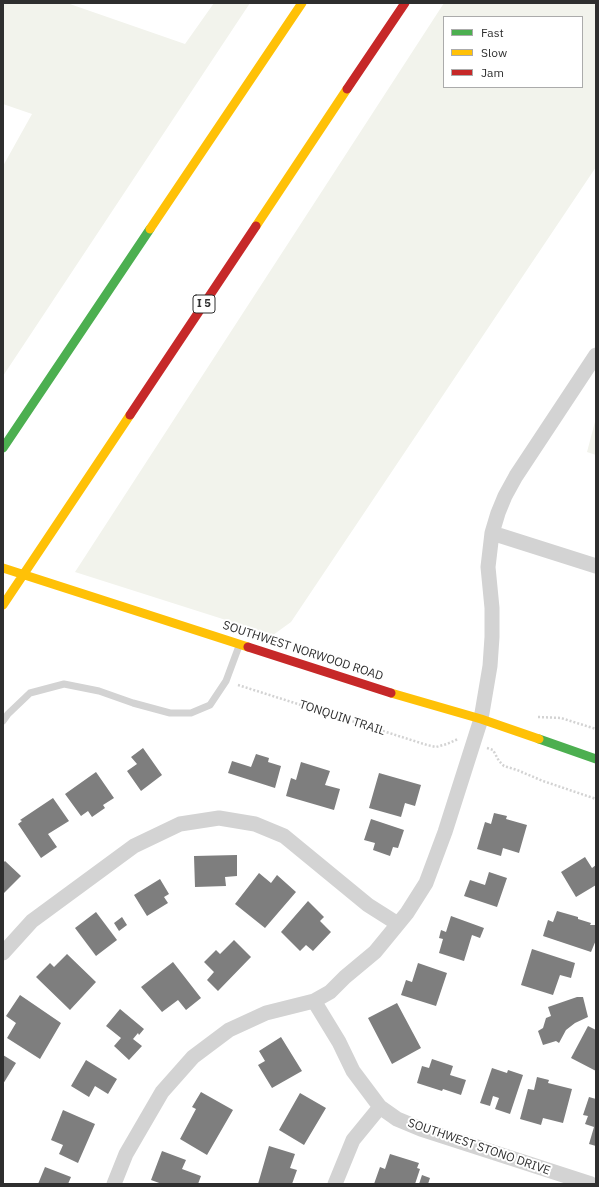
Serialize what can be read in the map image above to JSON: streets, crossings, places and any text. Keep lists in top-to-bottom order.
{
  "streets": {
    "main road": ["I 5", "SOUTHWEST NORWOOD ROAD"],
    "street": ["SOUTHWEST STONO DRIVE"],
    "path": ["TONQUIN TRAIL"]
  },
  "legend": ["Fast", "Slow", "Jam"]
}
